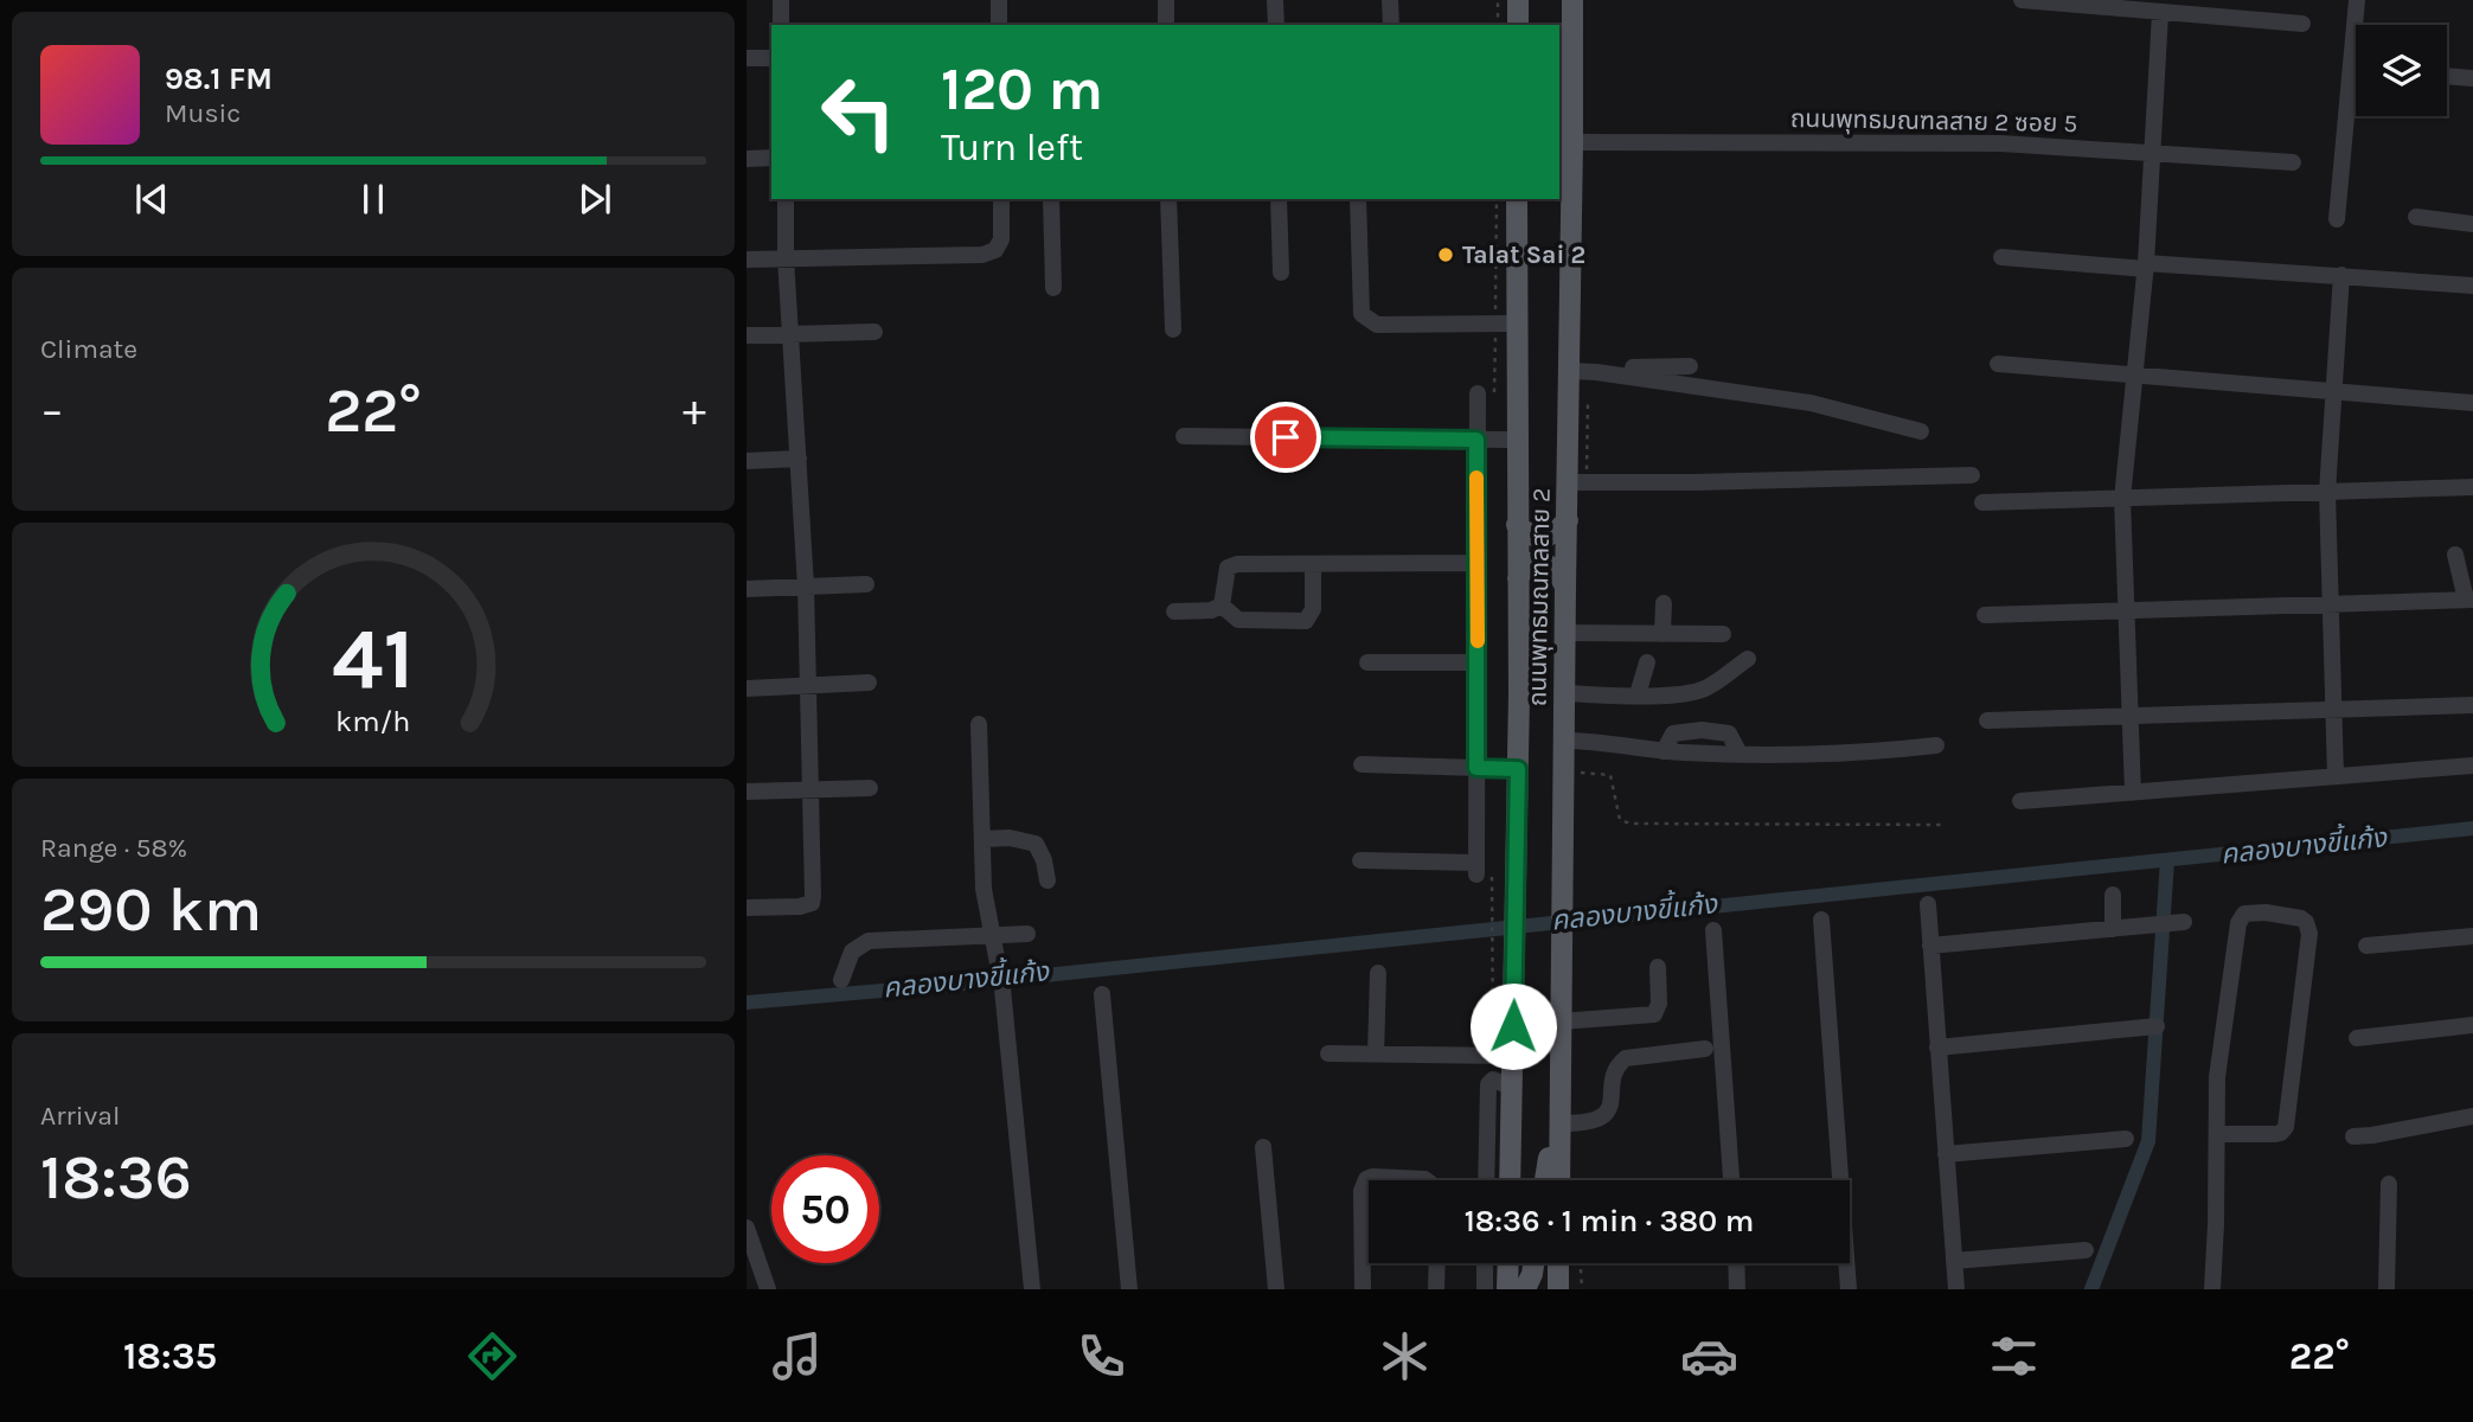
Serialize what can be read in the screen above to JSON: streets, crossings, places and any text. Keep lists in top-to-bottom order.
{
  "streets": {
    "main road": ["ถนนพุทธมณฑลสาย 2"],
    "street": ["ถนนพุทธมณฑลสาย 2 ซอย 5"]
  },
  "crossings": [
    ["ถนนพุทธมณฑลสาย 2 ซอย 5", "ถนนพุทธมณฑลสาย 2"]
  ],
  "water": ["คลองบางขี้แก้ง"],
  "places": ["Talat Sai 2"],
  "page": {
    "turn": ["120 m", "Turn left"],
    "song": ["98.1 FM", "Music"],
    "tile": [
      "Climate",
      ["Range · 58%", "290 km"],
      ["Arrival", "18:36"]
    ],
    "heat": ["−", "22°", "+"],
    "limit": "50",
    "trip": "18:36 · 1 min · 380 m",
    "tabs": ["18:35", "22°"],
    "gauge": ["41", "km/h"]
  }
}
